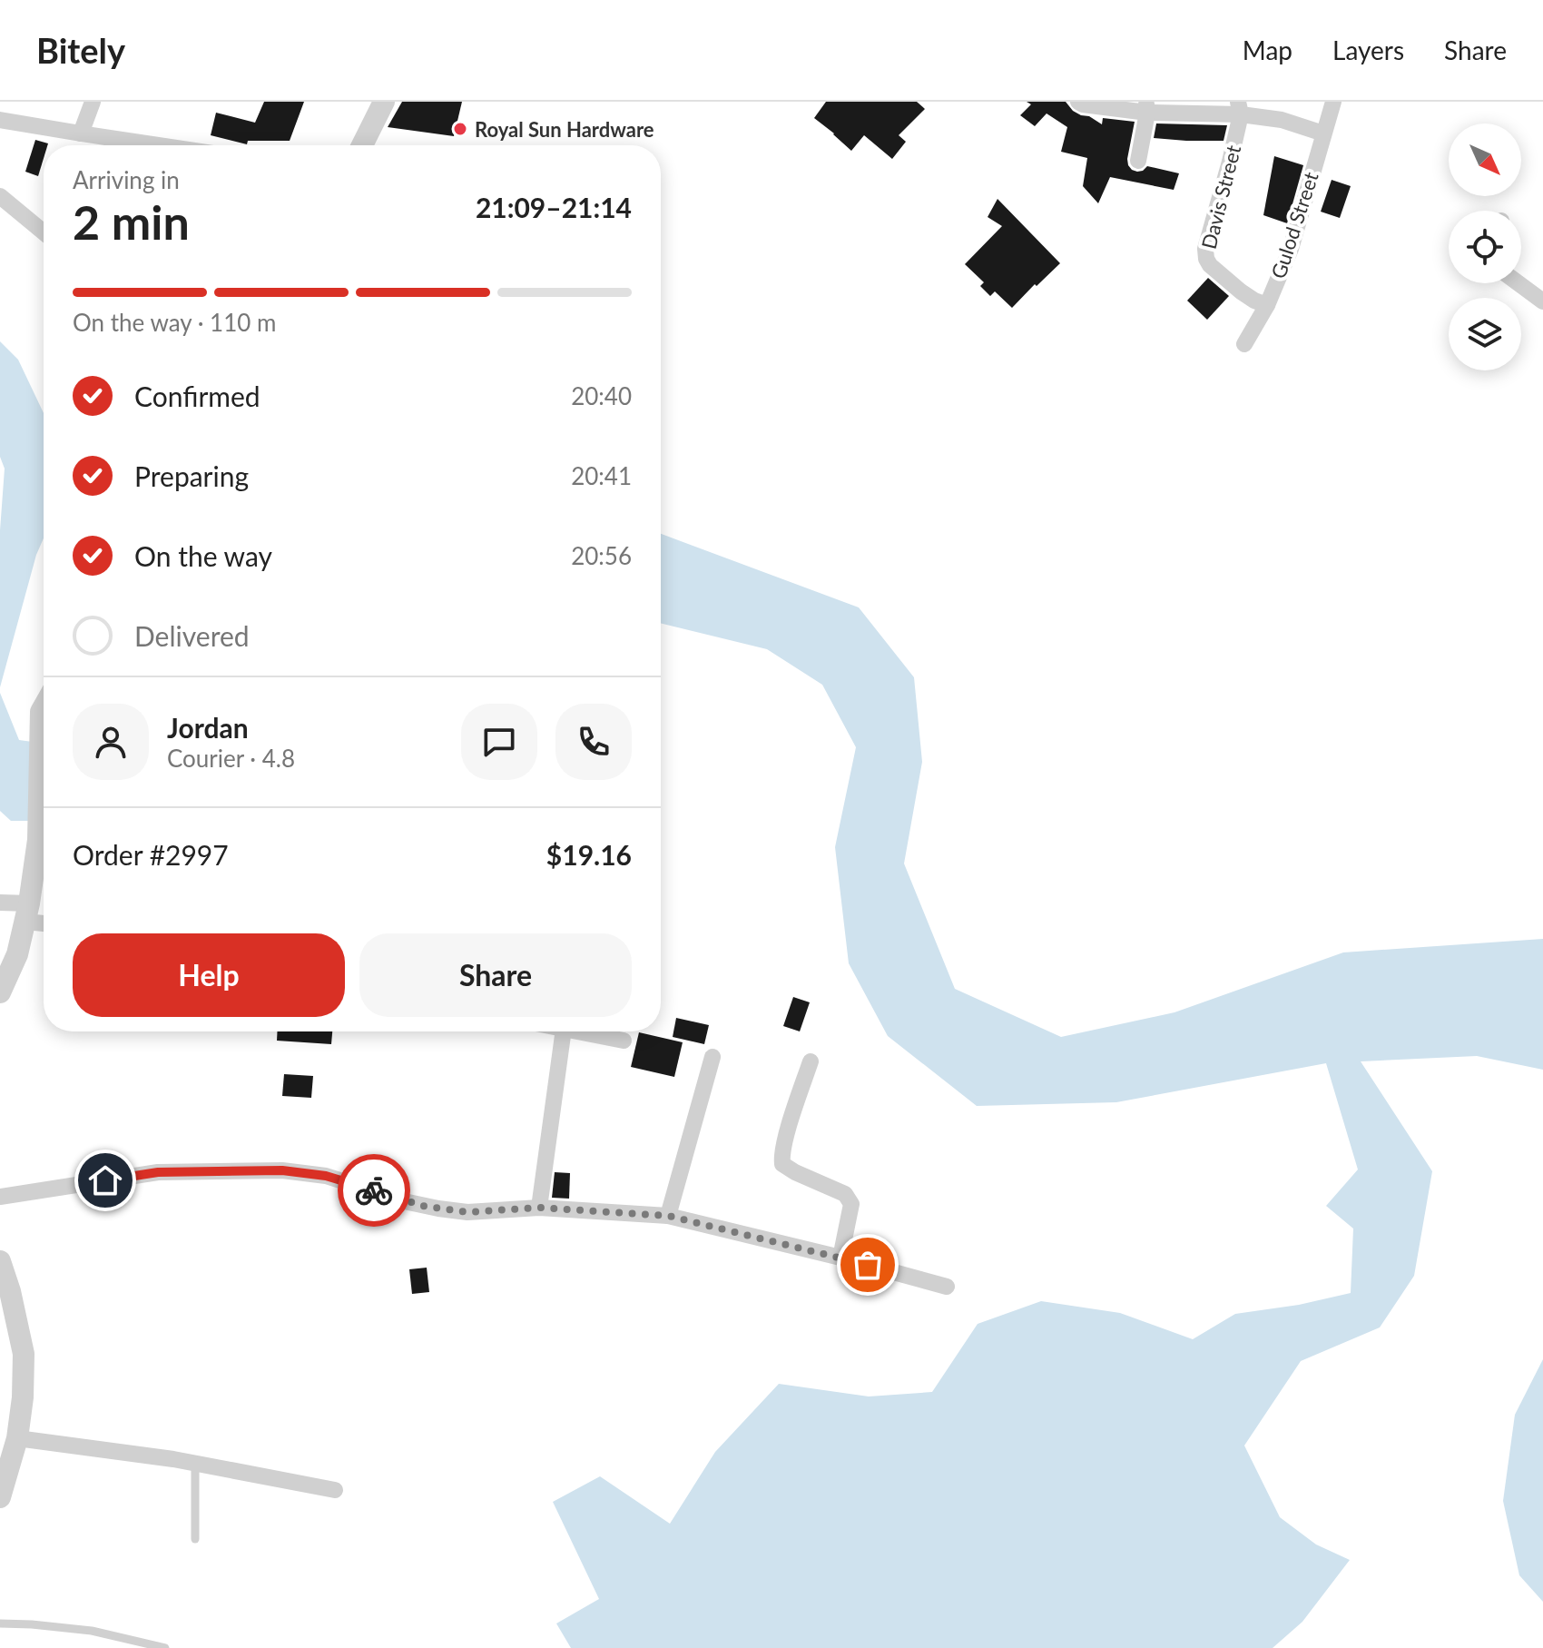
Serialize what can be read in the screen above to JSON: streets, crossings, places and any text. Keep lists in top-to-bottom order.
{
  "streets": {
    "street": ["Davis Street", "Gulod Street"]
  },
  "crossings": [
    ["Davis Street", "Gulod Street"]
  ],
  "places": ["Royal Sun Hardware"],
  "north": "bottom right",
  "page": {
    "header": "Bitely",
    "nav": ["Map", "Layers", "Share"],
    "heading": ["2 min", "Arriving in", "21:09–21:14"],
    "panel": [
      "Jordan",
      "Courier · 4.8",
      "Order #2997",
      "$19.16"
    ],
    "bar": "On the way · 110 m",
    "list": [
      ["Confirmed", "20:40"],
      ["Preparing", "20:41"],
      ["On the way", "20:56"],
      "Delivered"
    ],
    "buttons": ["Help", "Share"]
  }
}
